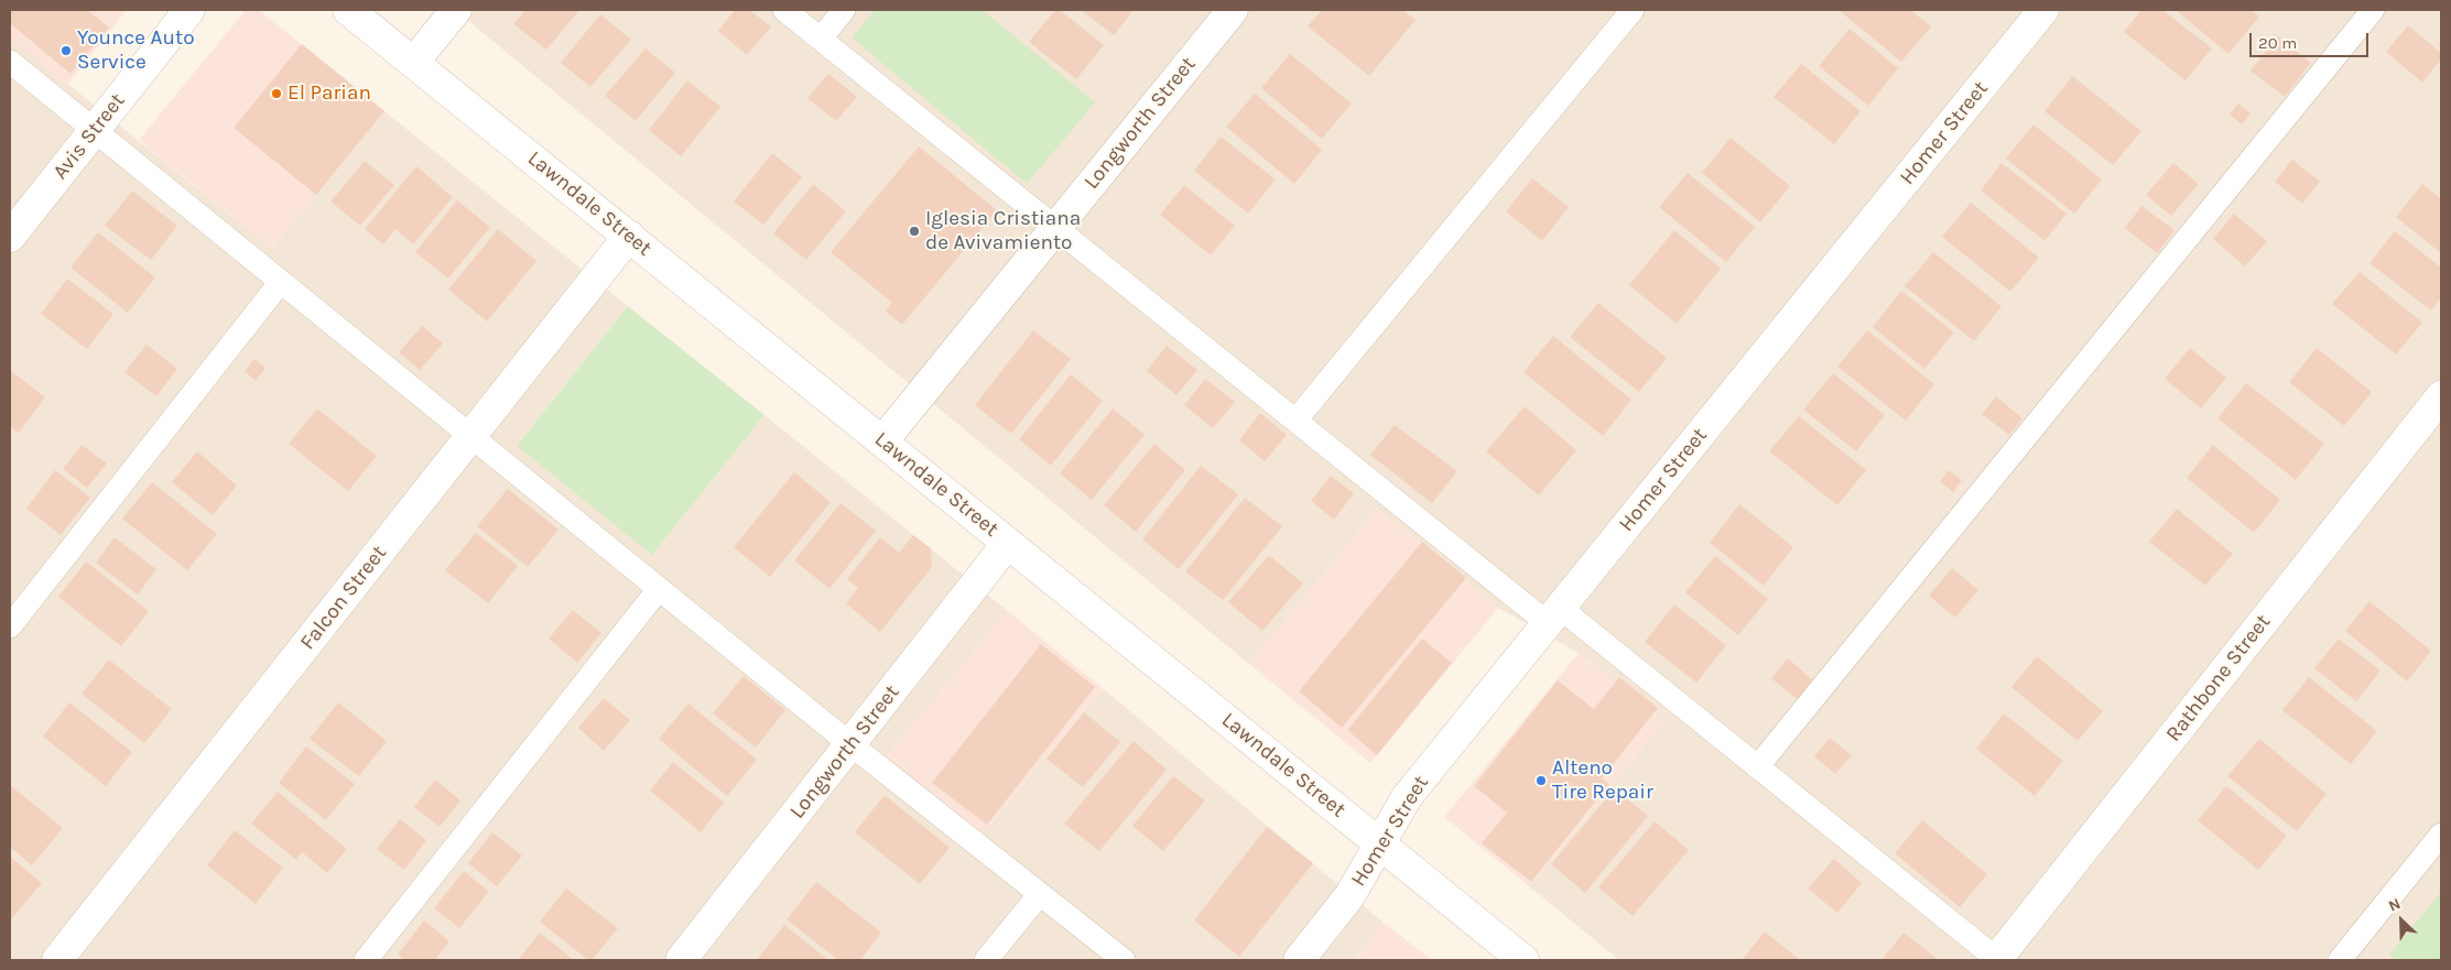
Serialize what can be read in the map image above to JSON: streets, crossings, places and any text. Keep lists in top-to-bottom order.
{
  "streets": {
    "street": [
      "Longworth Street",
      "Homer Street",
      "Avis Street",
      "Lawndale Street",
      "Falcon Street",
      "Rathbone Street"
    ]
  },
  "crossings": [
    ["Longworth Street", "Lawndale Street"],
    ["Homer Street", "Lawndale Street"],
    ["Lawndale Street", "Falcon Street"]
  ],
  "places": [
    "Younce Auto Service",
    "El Parian",
    "Iglesia Cristiana de Avivamiento",
    "Alteno Tire Repair"
  ],
  "scale_bar": "20 m",
  "north": "top left"
}
